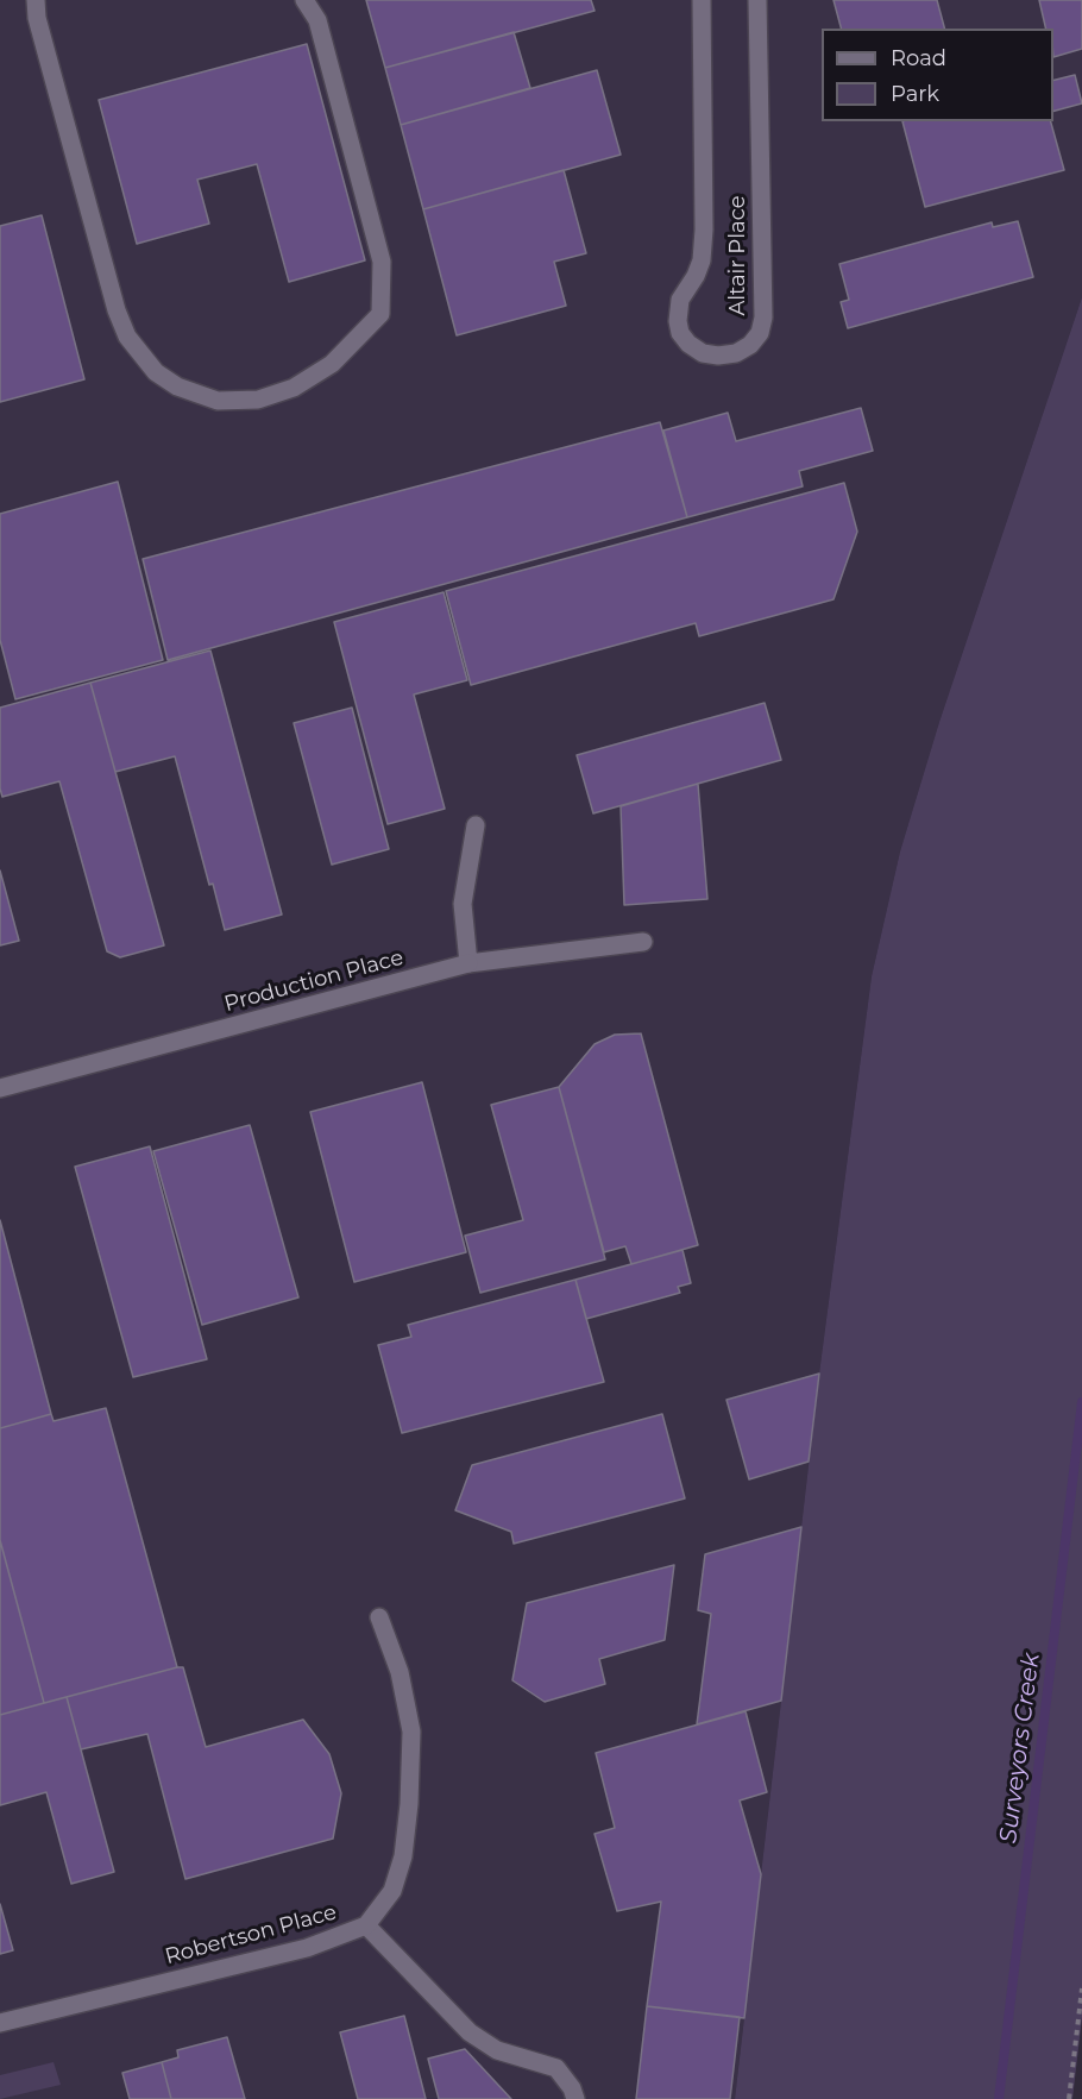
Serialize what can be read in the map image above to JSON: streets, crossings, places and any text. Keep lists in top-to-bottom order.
{
  "streets": {
    "street": ["Altair Place", "Production Place", "Robertson Place"]
  },
  "water": ["Surveyors Creek"],
  "legend": ["Road", "Park"]
}
